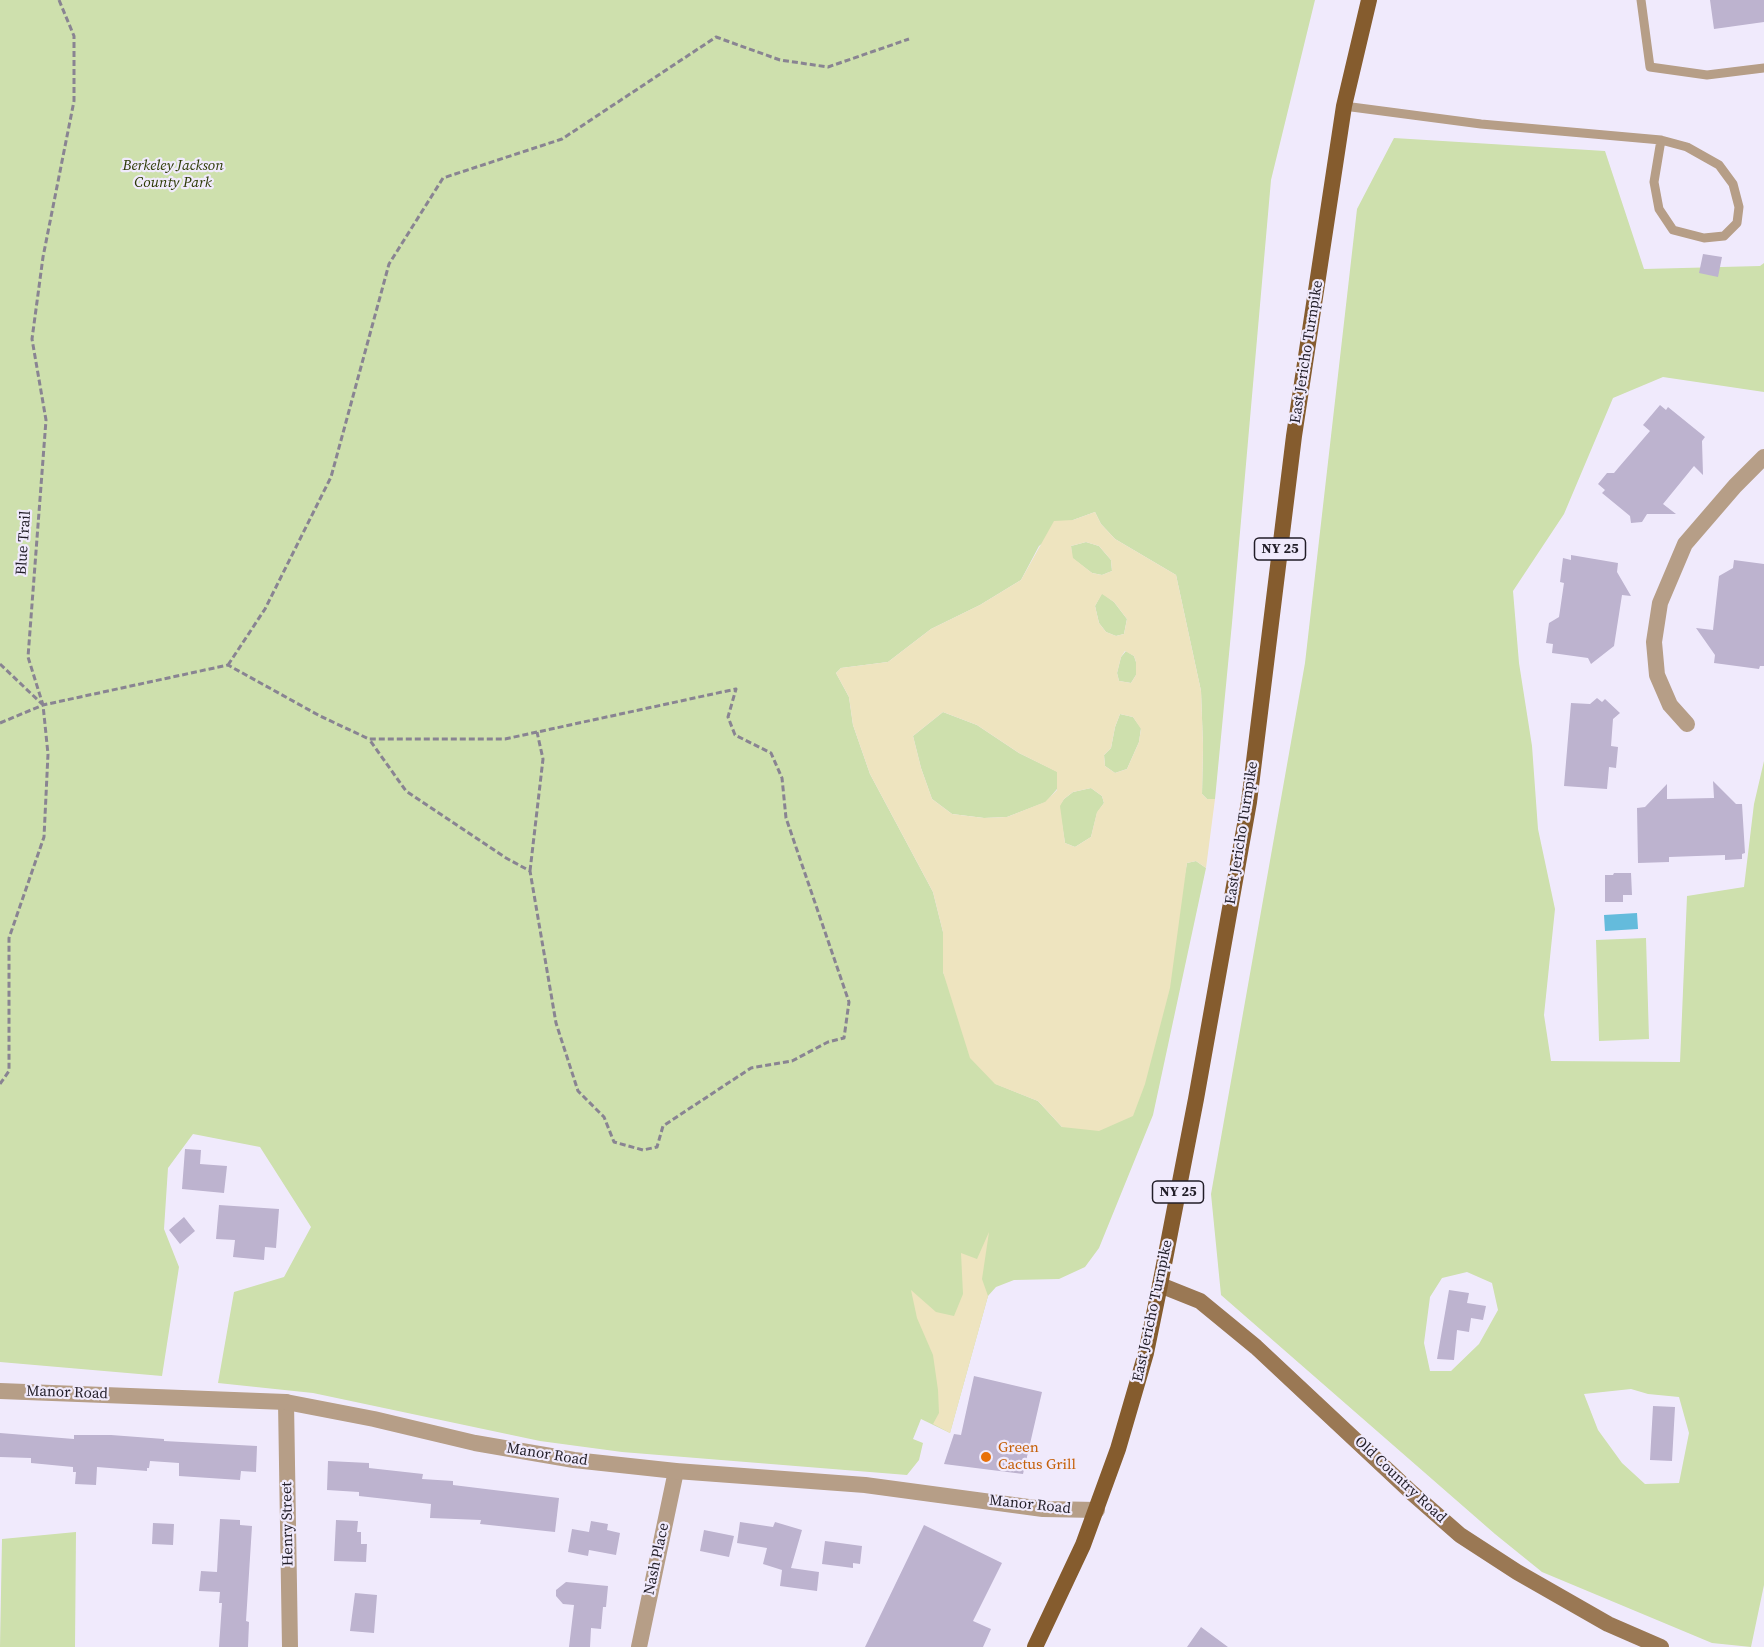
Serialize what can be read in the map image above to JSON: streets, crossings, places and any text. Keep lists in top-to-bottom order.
{
  "streets": {
    "main road": ["East Jericho Turnpike", "NY 25", "Old Country Road"],
    "street": ["Manor Road", "Henry Street", "Nash Place"],
    "path": ["Blue Trail"]
  },
  "crossings": [
    ["East Jericho Turnpike", "Manor Road"],
    ["East Jericho Turnpike", "Old Country Road"],
    ["Manor Road", "Henry Street"],
    ["Manor Road", "Nash Place"]
  ],
  "parks": ["Berkeley Jackson County Park"],
  "places": ["Green Cactus Grill"]
}
